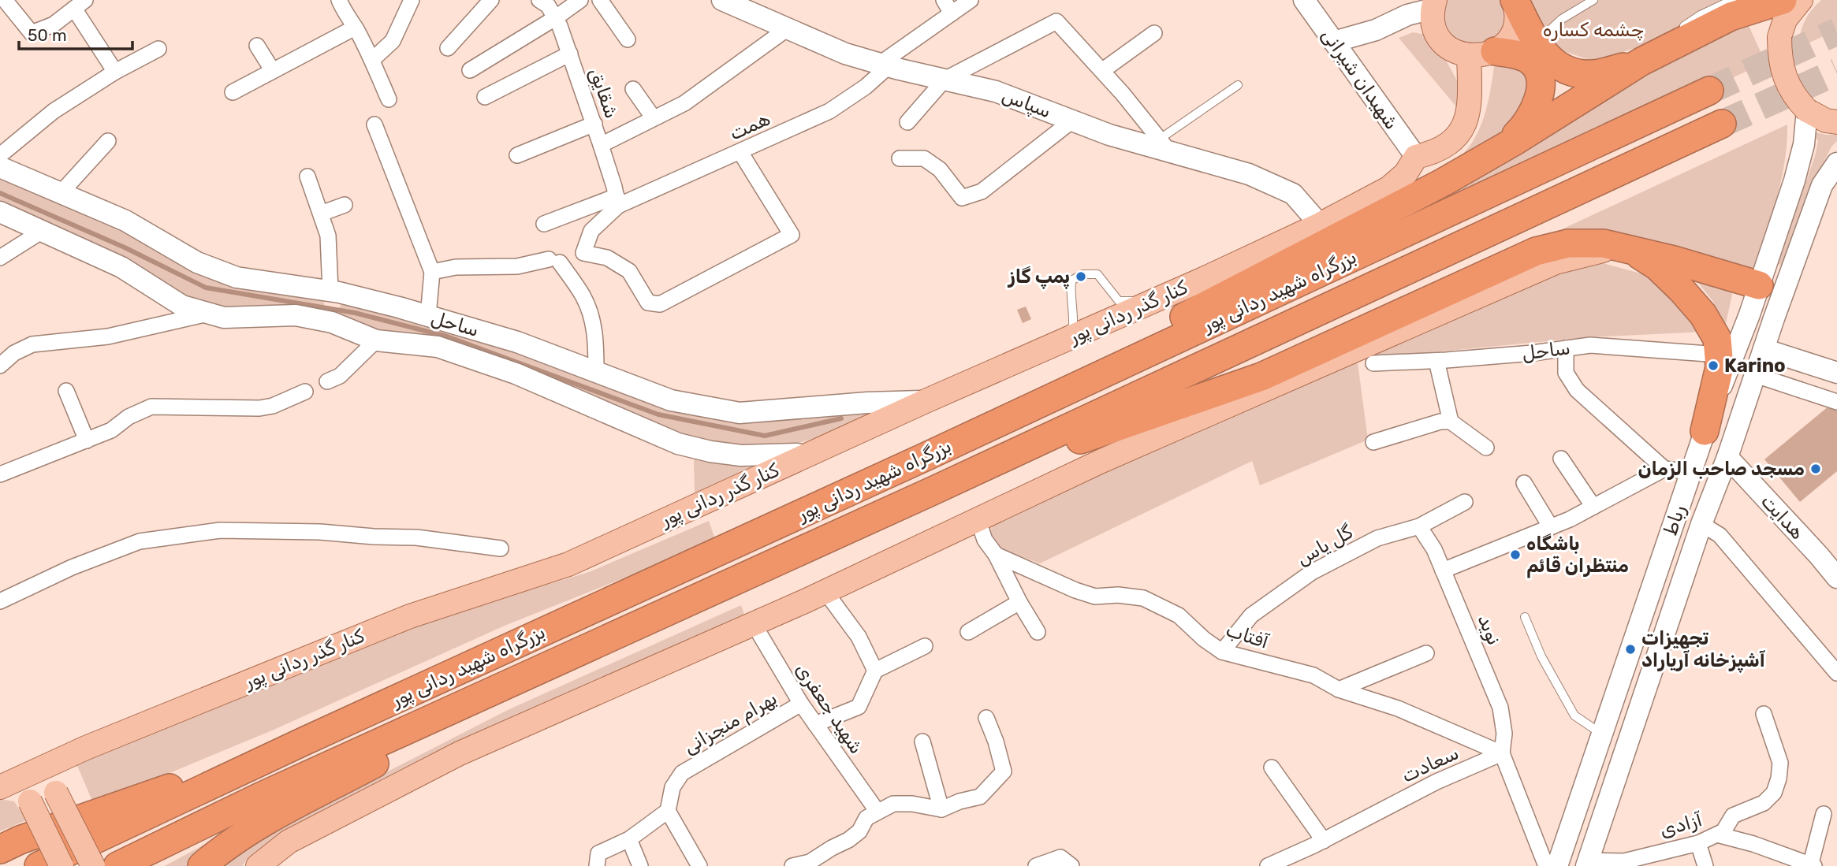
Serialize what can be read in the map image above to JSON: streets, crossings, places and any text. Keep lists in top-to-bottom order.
{
  "streets": {
    "highway": ["بزرگراه شهید ردانی پور"],
    "main road": ["کنار گذر ردانی پور"],
    "street": [
      "شهیدان شیرانی",
      "شقایق",
      "سپاس",
      "همت",
      "ساحل",
      "هدایت",
      "رباط",
      "گل یاس",
      "نوید",
      "آفتاب",
      "شهید جعفری",
      "بهرام منجزانی",
      "سعادت",
      "آزادی"
    ]
  },
  "crossings": [
    ["شهیدان شیرانی", "کنار گذر ردانی پور"],
    ["شقایق", "همت"],
    ["سپاس", "همت"],
    ["سپاس", "کنار گذر ردانی پور"],
    ["کنار گذر ردانی پور", "ساحل"],
    ["هدایت", "رباط"],
    ["رباط", "آزادی"],
    ["گل یاس", "نوید"],
    ["گل یاس", "آفتاب"],
    ["نوید", "آفتاب"],
    ["نوید", "سعادت"],
    ["آفتاب", "سعادت"],
    ["شهید جعفری", "بهرام منجزانی"]
  ],
  "parks": ["چشمه کساره"],
  "places": [
    "پمپ گاز",
    "Karino",
    "مسجد صاحب الزمان",
    "باشگاه منتظران قائم",
    "تجهیزات آشپزخانه آریاراد"
  ],
  "scale_bar": "50 m"
}
